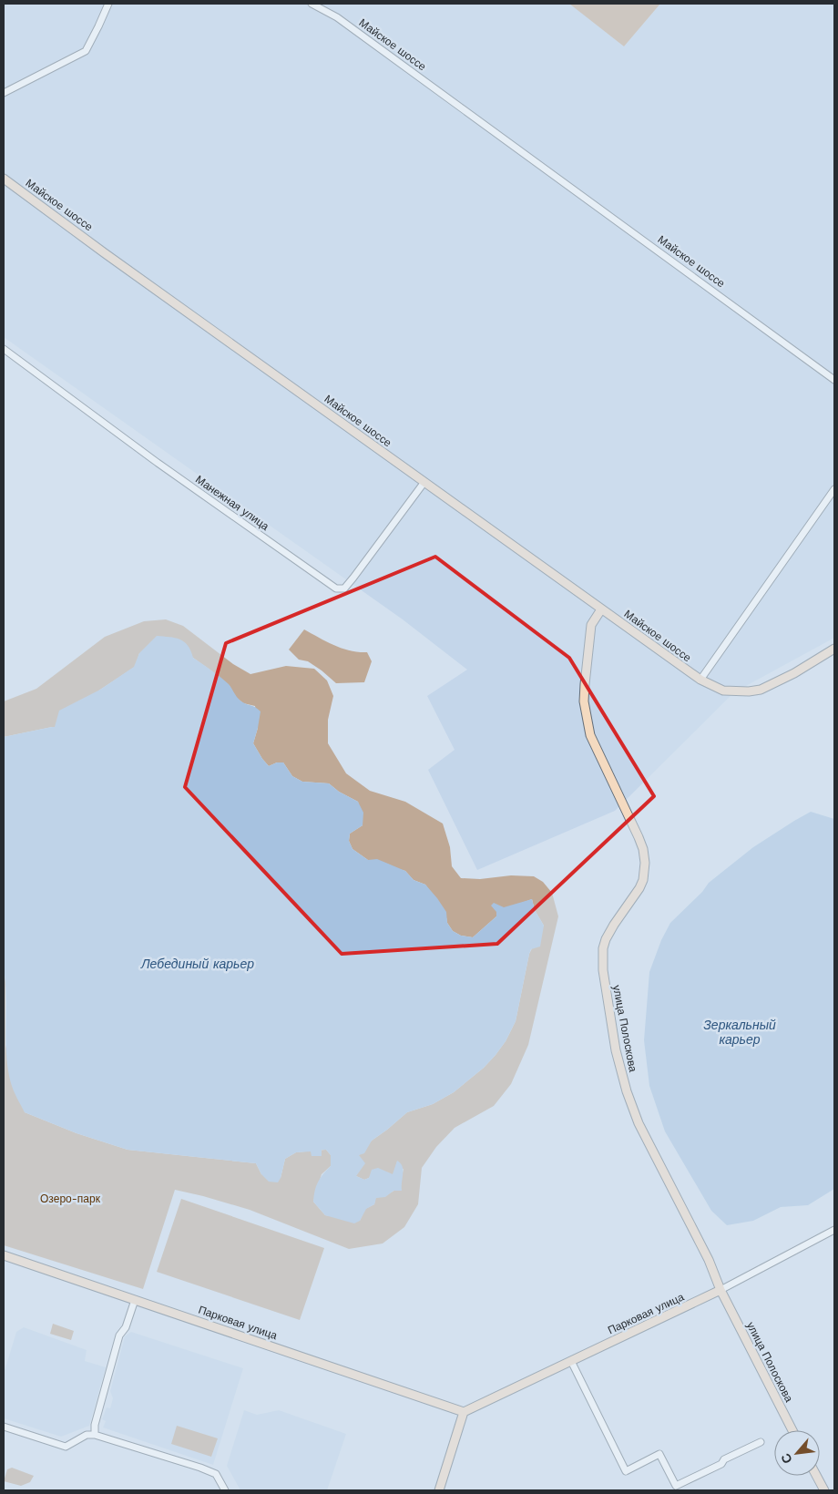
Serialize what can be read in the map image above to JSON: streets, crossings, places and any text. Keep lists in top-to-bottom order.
{
  "streets": {
    "street": [
      "Майское шоссе",
      "Манежная улица",
      "улица Полоскова",
      "Парковая улица"
    ]
  },
  "crossings": [
    ["Майское шоссе", "Манежная улица"],
    ["Майское шоссе", "улица Полоскова"],
    ["улица Полоскова", "Парковая улица"]
  ],
  "water": ["Лебединый карьер", "Зеркальный карьер"],
  "parks": ["Озеро-парк"],
  "north": "bottom left"
}
